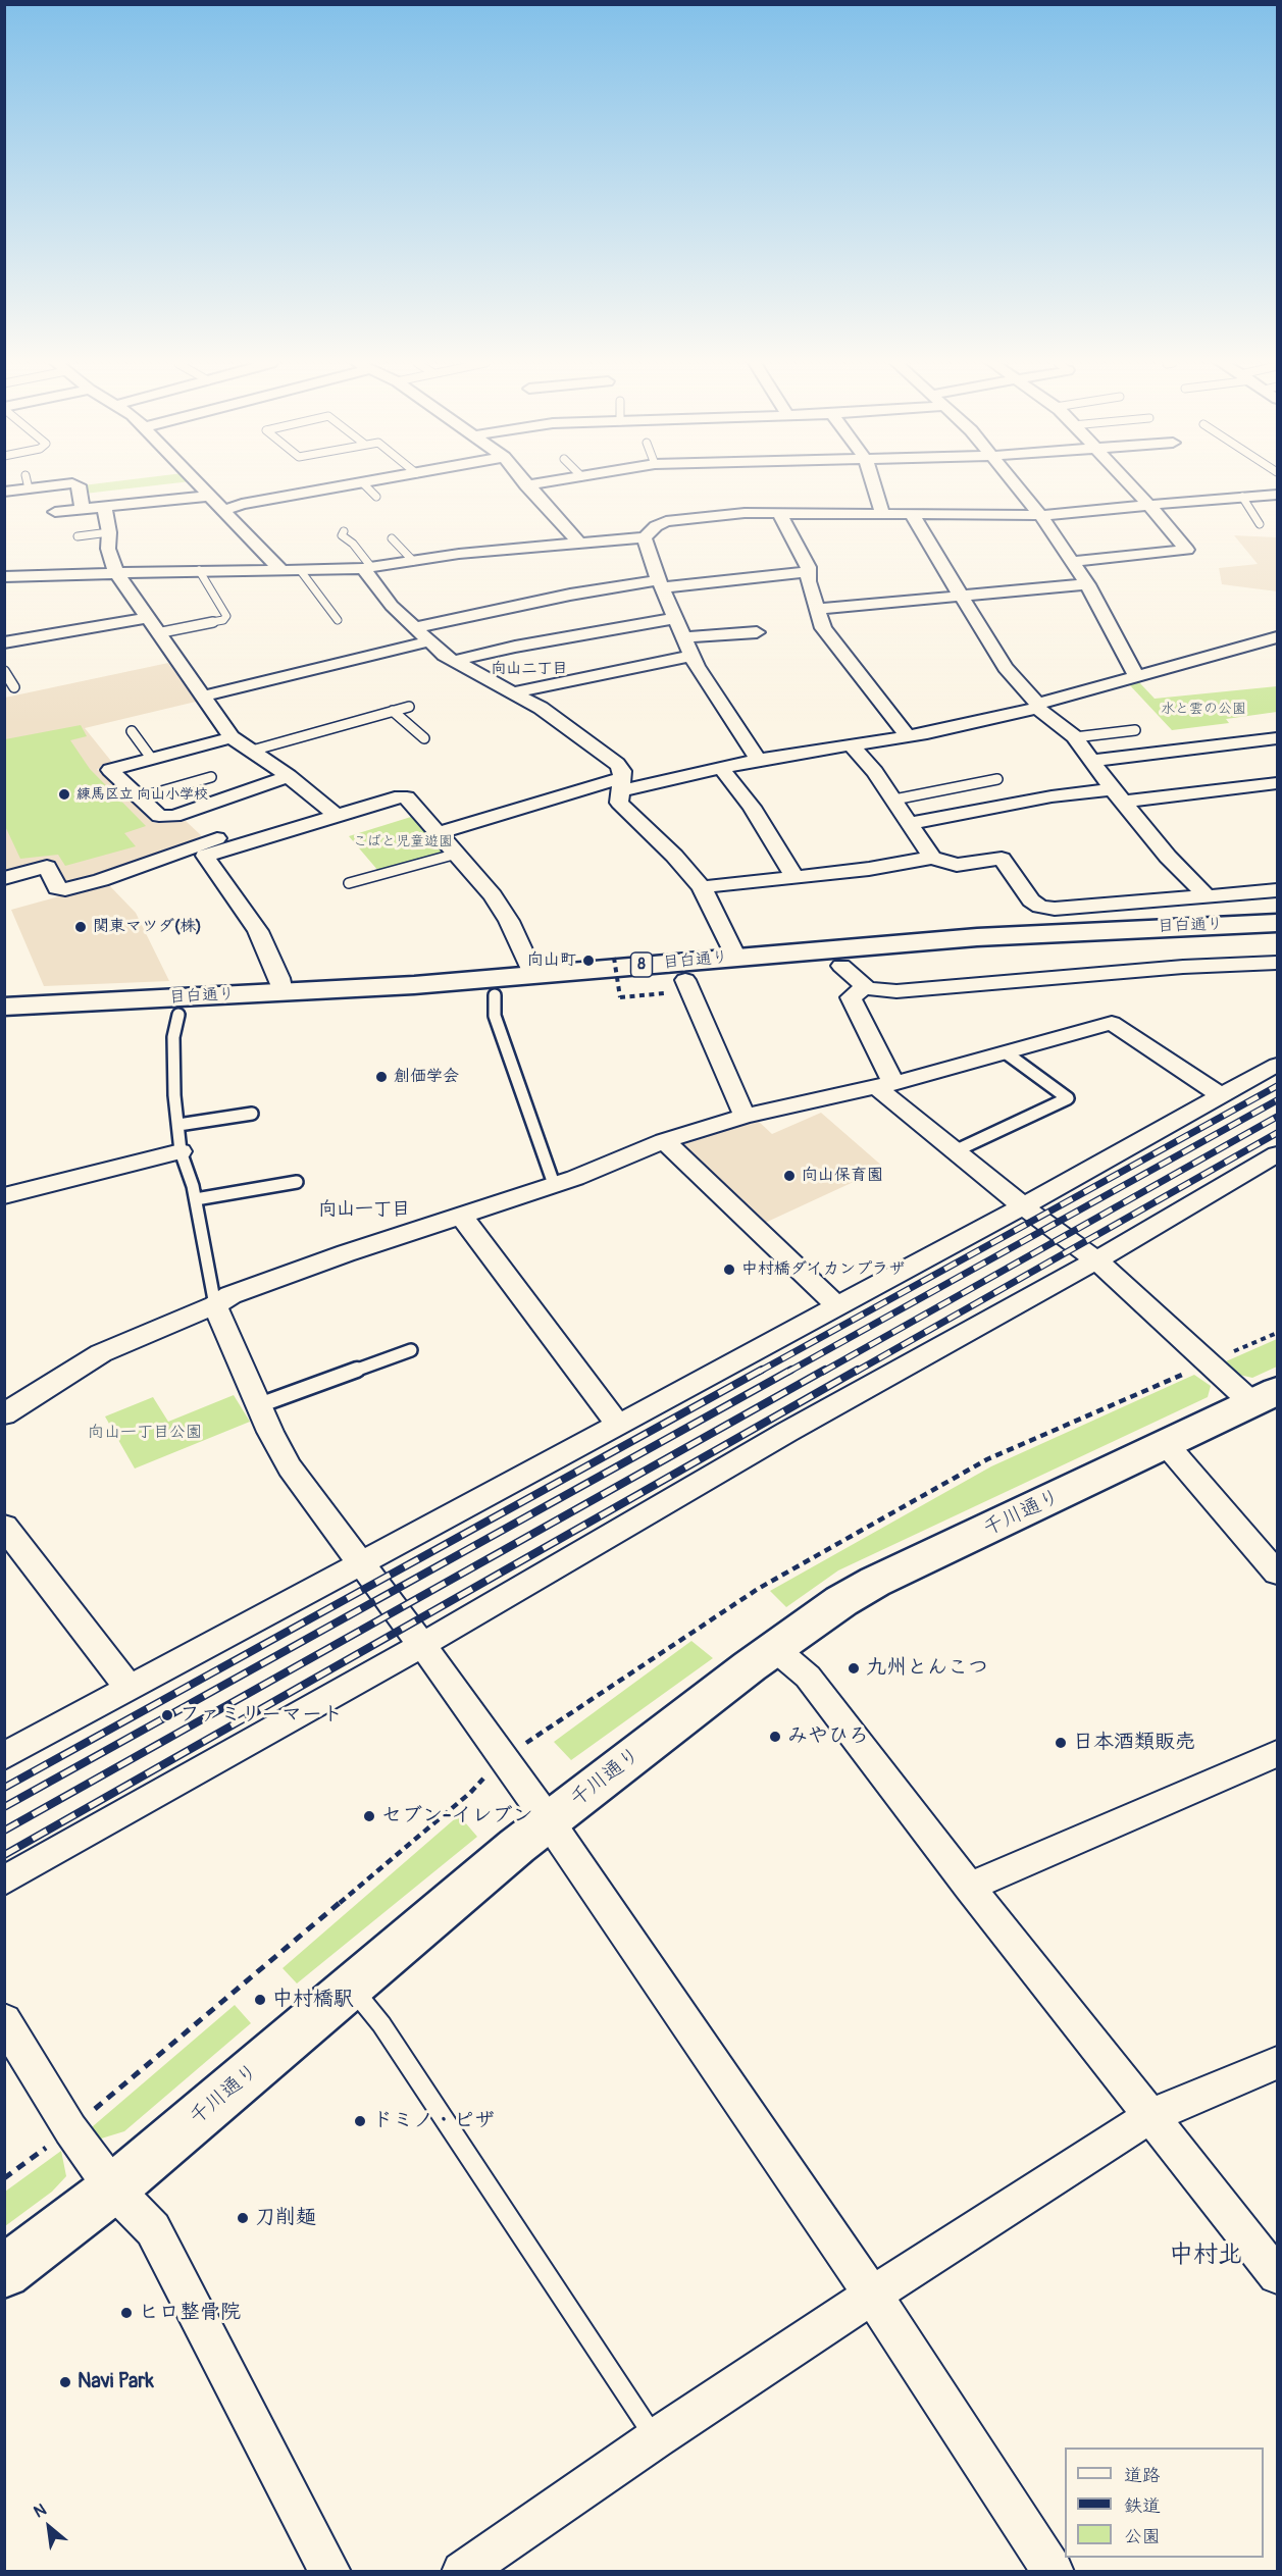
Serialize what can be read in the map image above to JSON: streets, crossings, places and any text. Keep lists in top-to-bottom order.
{
  "streets": {
    "main road": ["目白通り", "8", "千川通り"]
  },
  "districts": ["向山二丁目", "向山一丁目", "中村北"],
  "parks": ["水と雲の公園", "こばと児童遊園", "向山一丁目公園"],
  "places": [
    "練馬区立 向山小学校",
    "関東マツダ(株)",
    "向山町",
    "創価学会",
    "向山保育園",
    "中村橋ダイカンプラザ",
    "九州とんこつ",
    "ファミリーマート",
    "みやひろ",
    "日本酒類販売",
    "セブン-イレブン",
    "中村橋駅",
    "ドミノ・ピザ",
    "刀削麺",
    "ヒロ整骨院",
    "Navi Park"
  ],
  "legend": ["道路", "鉄道", "公園"],
  "north": "top left"
}
